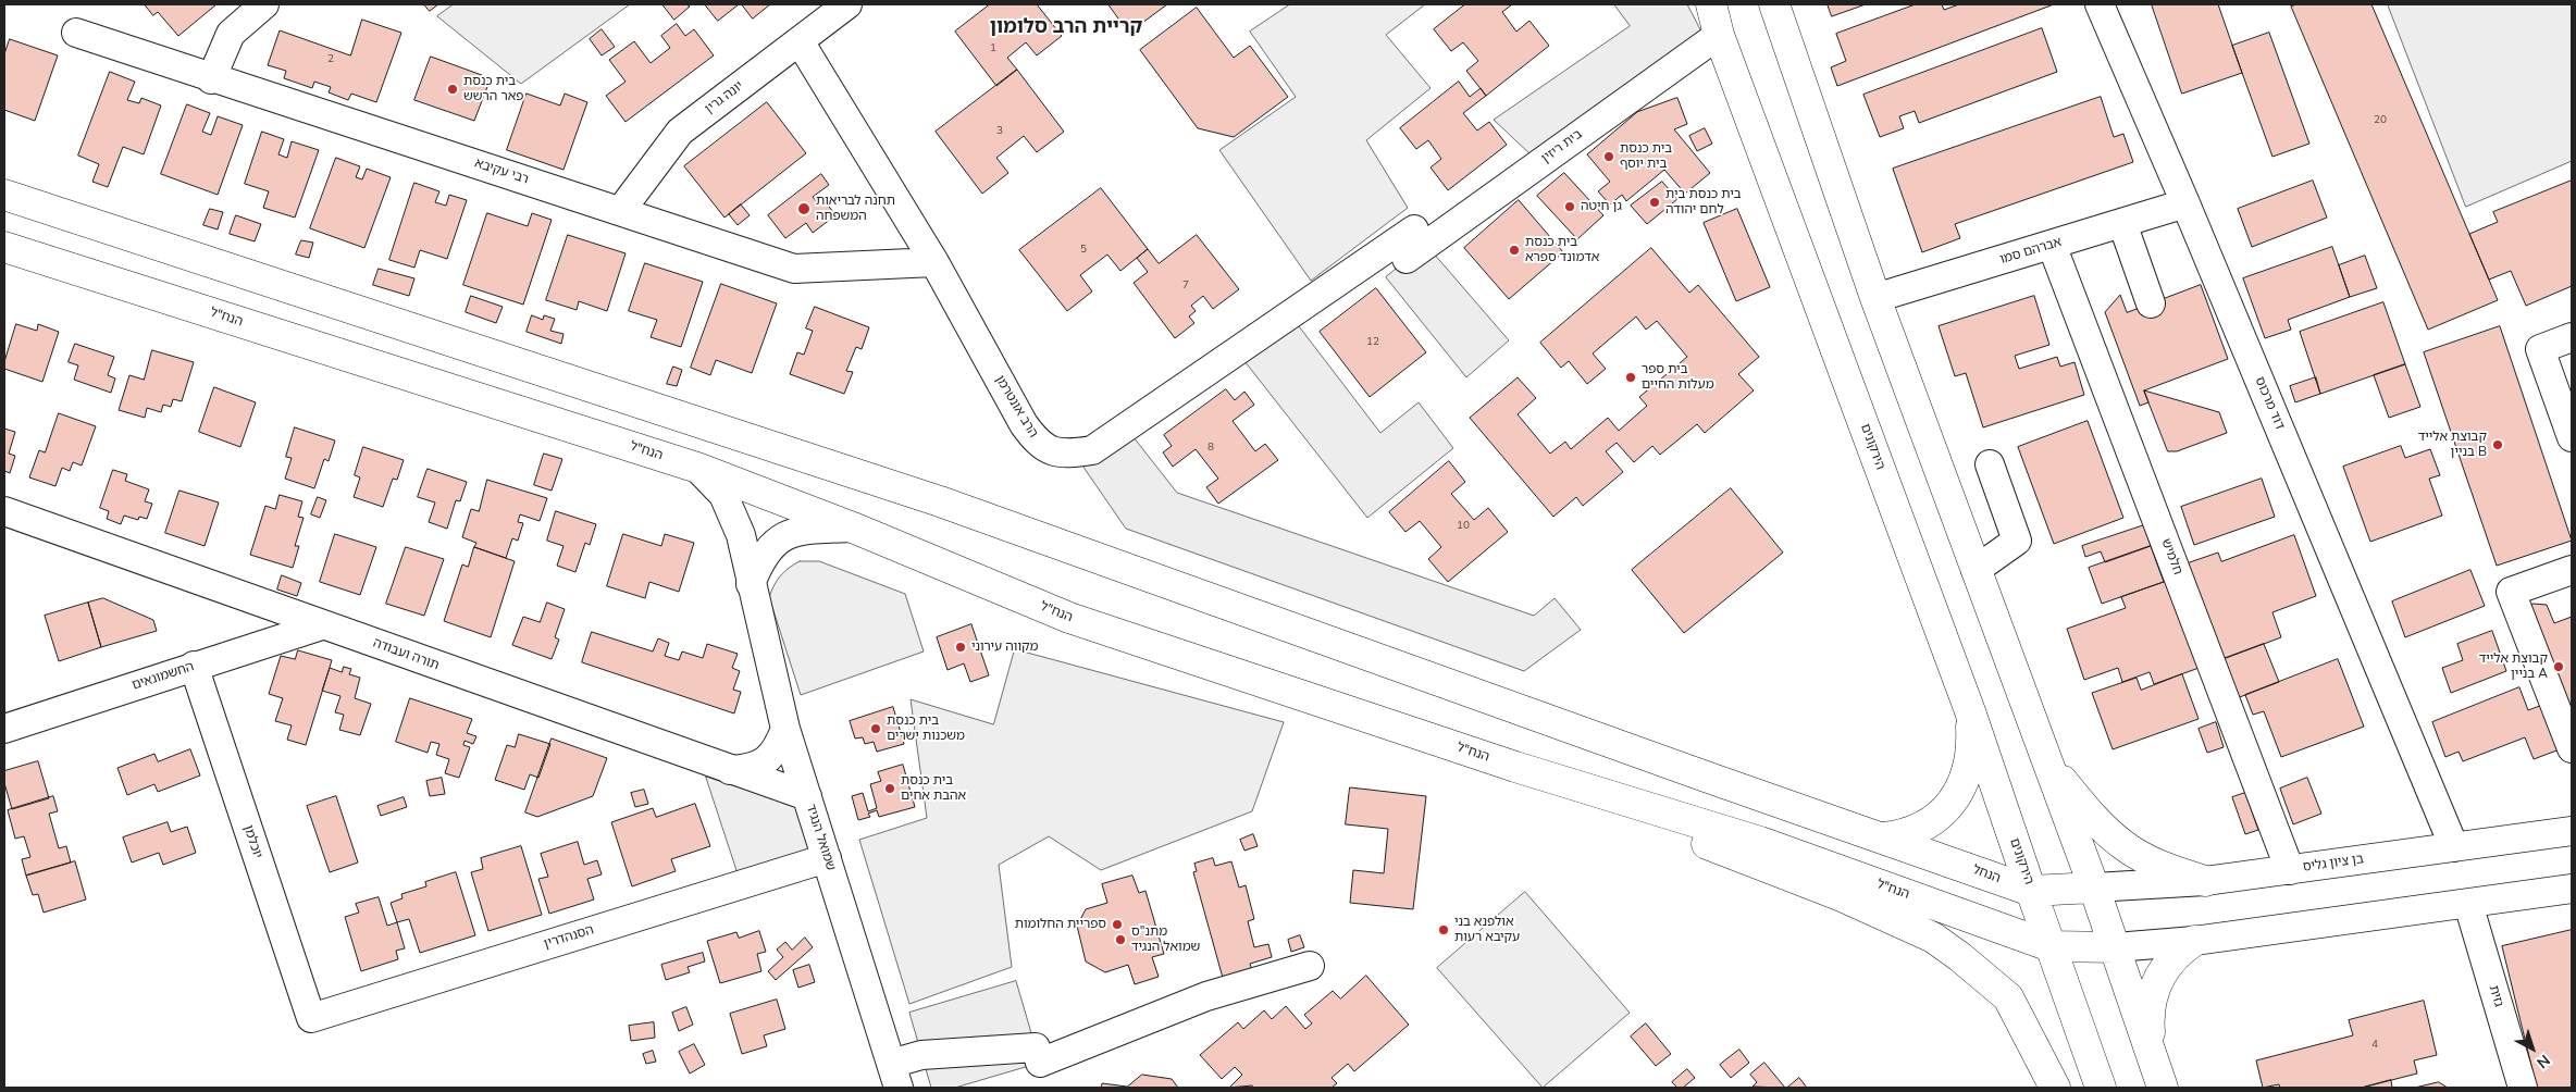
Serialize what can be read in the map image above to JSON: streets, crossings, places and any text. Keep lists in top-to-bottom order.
{
  "streets": {
    "main road": ["הנח\"ל", "הירקונים", "הנחל"],
    "street": [
      "יונה גרין",
      "בית ריזין",
      "רבי עקיבא",
      "אברהם סמו",
      "דוד מרכוס",
      "הרב אונטרמן",
      "חלמיש",
      "תורה ועבודה",
      "החשמונאים",
      "שמואל הנגיד",
      "יוכלמן",
      "בן ציון גליס",
      "הסנהדרין",
      "גזית"
    ]
  },
  "crossings": [
    ["יונה גרין", "רבי עקיבא"],
    ["יונה גרין", "הרב אונטרמן"],
    ["בית ריזין", "הירקונים"],
    ["רבי עקיבא", "הרב אונטרמן"],
    ["אברהם סמו", "דוד מרכוס"],
    ["אברהם סמו", "חלמיש"],
    ["הנח\"ל", "הירקונים"],
    ["הנח\"ל", "שמואל הנגיד"],
    ["דוד מרכוס", "בן ציון גליס"],
    ["הירקונים", "הנחל"],
    ["חלמיש", "בן ציון גליס"],
    ["תורה ועבודה", "החשמונאים"],
    ["תורה ועבודה", "שמואל הנגיד"],
    ["החשמונאים", "יוכלמן"],
    ["שמואל הנגיד", "הסנהדרין"],
    ["יוכלמן", "הסנהדרין"],
    ["בן ציון גליס", "הנחל"]
  ],
  "districts": ["קריית הרב סלומון"],
  "places": [
    "בית כנסת פאר הרשש",
    "בית כנסת בית יוסף",
    "בית כנסת בית לחם יהודה",
    "גן חיטה",
    "תחנה לבריאות המשפחה",
    "בית כנסת אדמונד ספרא",
    "בית ספר מעלות החיים",
    "קבוצת אלייד בניין B",
    "מקווה עירוני",
    "קבוצת אלייד בניין A",
    "בית כנסת משכנות ישרים",
    "בית כנסת אהבת אחים",
    "ספריית החלומות",
    "אולפנא בני עקיבא רעות",
    "מתנ\"ס שמואל הנגיד"
  ],
  "house_numbers": [
    "1",
    "2",
    "20",
    "3",
    "5",
    "7",
    "12",
    "8",
    "10",
    "4"
  ],
  "north": "bottom right"
}
